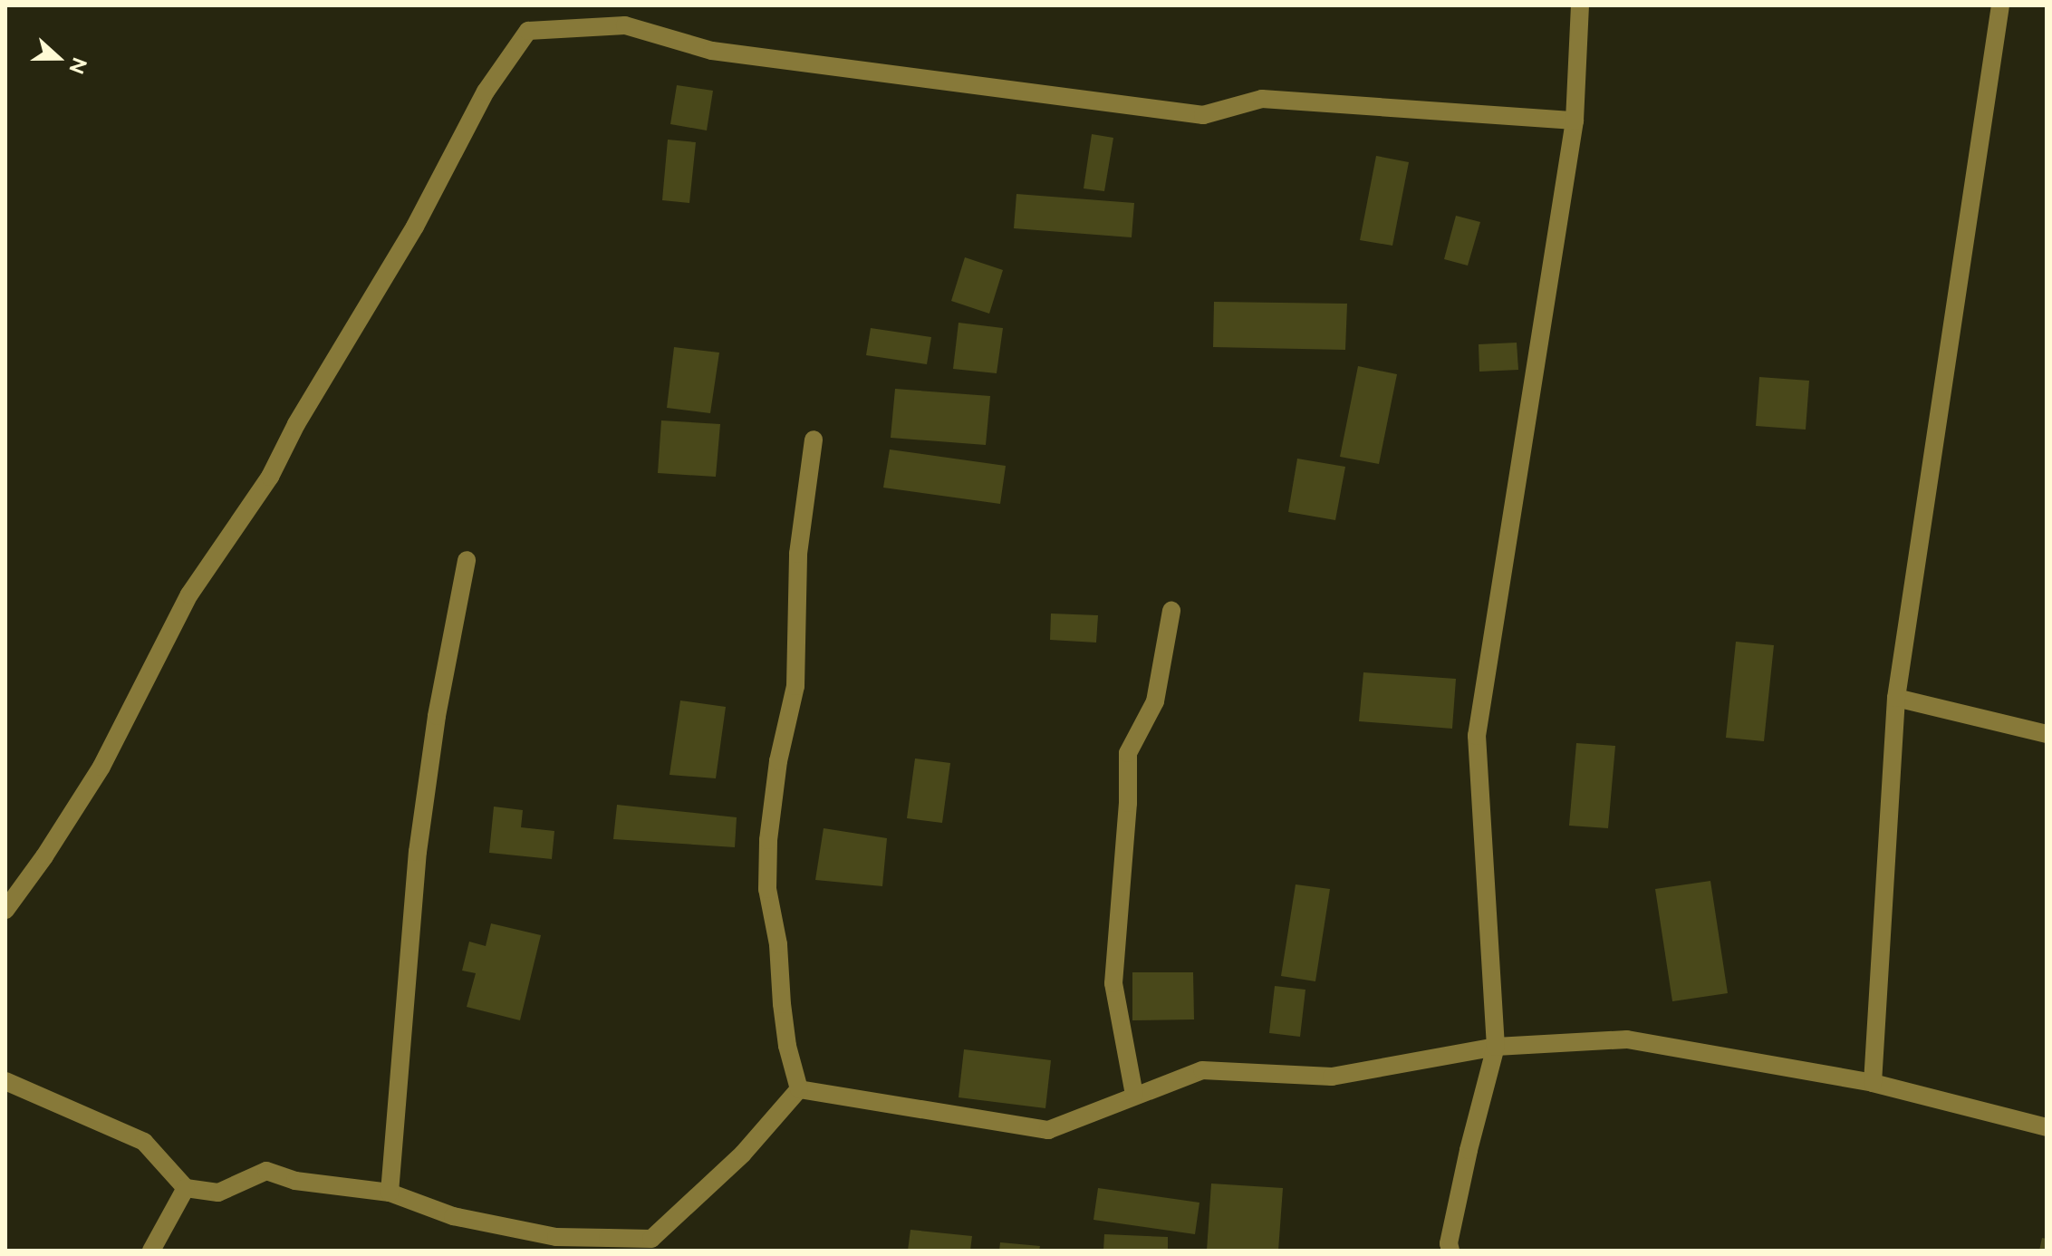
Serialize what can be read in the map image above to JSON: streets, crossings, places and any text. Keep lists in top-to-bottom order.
{
  "north": "right"
}
